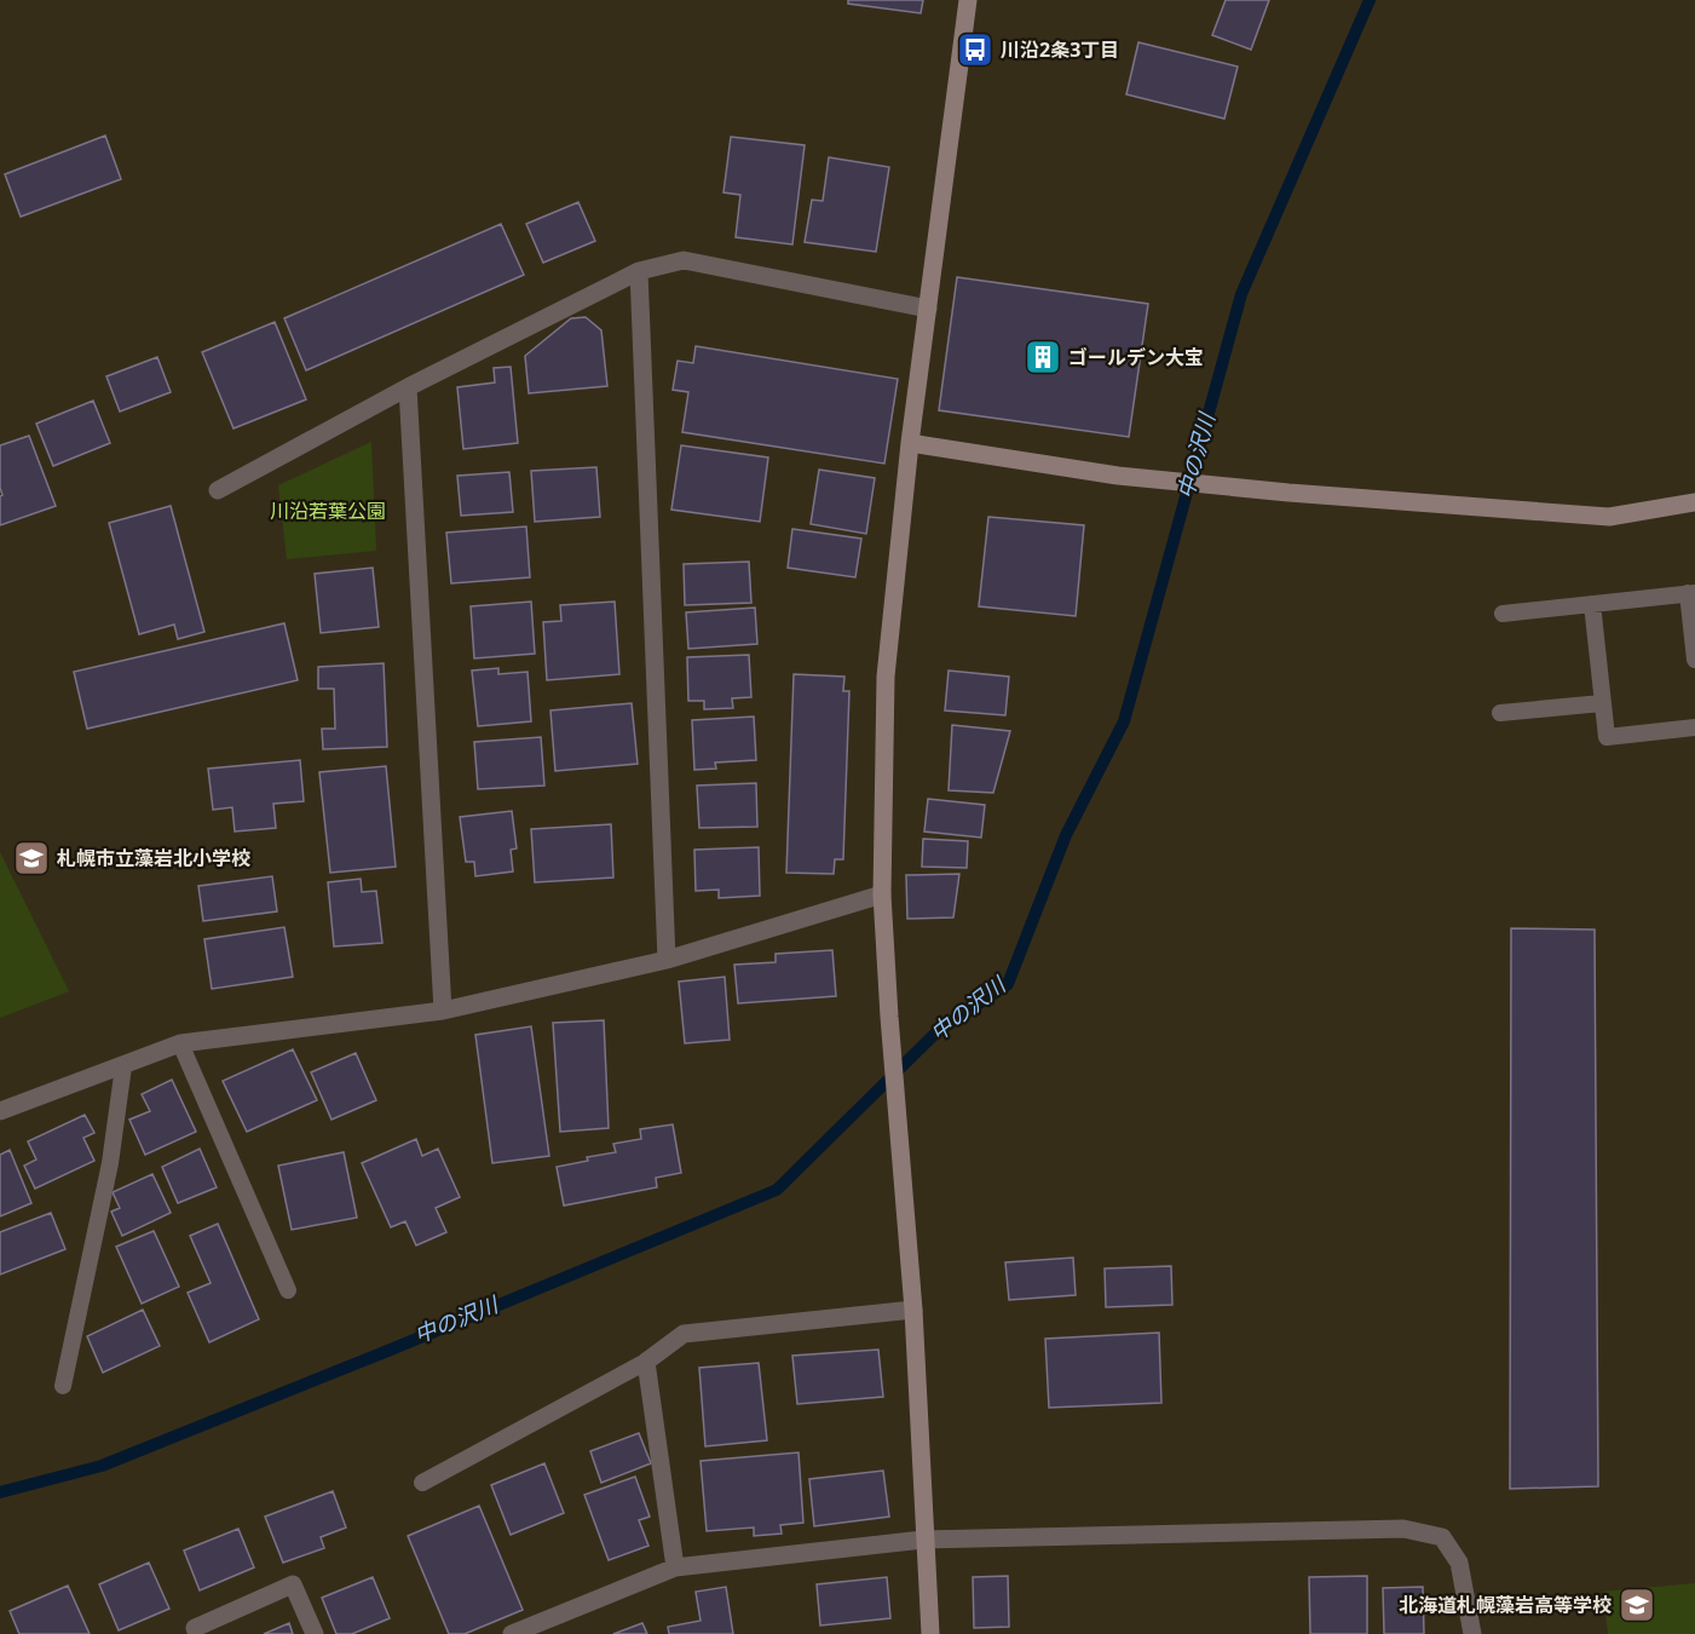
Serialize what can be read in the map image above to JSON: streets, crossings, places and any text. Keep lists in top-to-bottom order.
{
  "water": ["中の沢川"],
  "parks": ["川沿若葉公園"],
  "places": {
    "bus stop": ["川沿2条3丁目"],
    "building": ["ゴールデン大宝"],
    "school or university": ["札幌市立藻岩北小学校", "北海道札幌藻岩高等学校"]
  }
}
